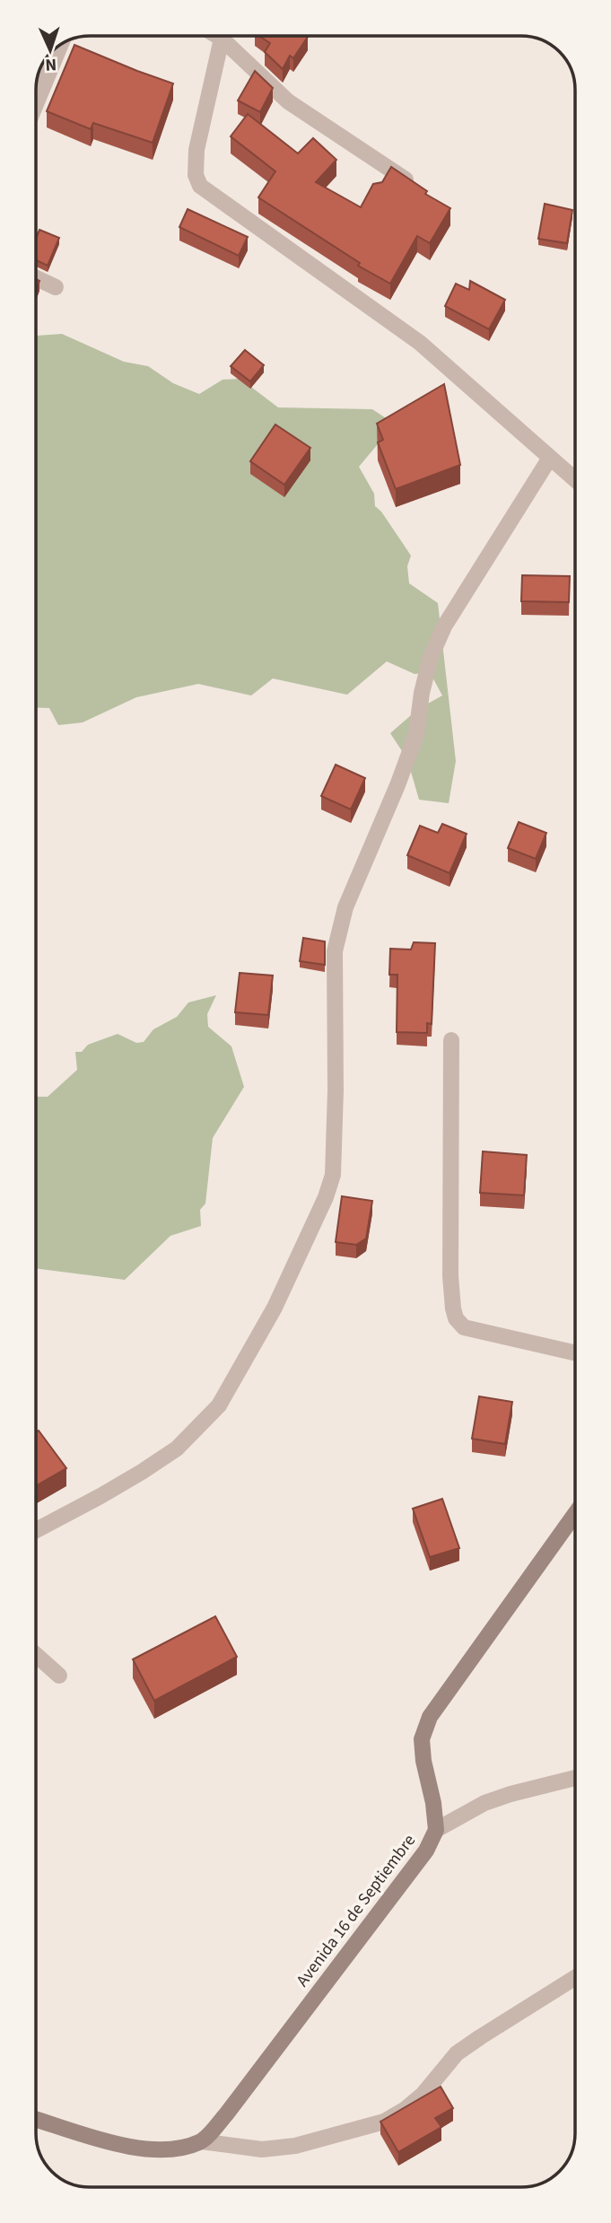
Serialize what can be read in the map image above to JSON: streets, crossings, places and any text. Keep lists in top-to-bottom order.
{
  "streets": {
    "street": ["Avenida 16 de Septiembre"]
  },
  "north": "bottom"
}
